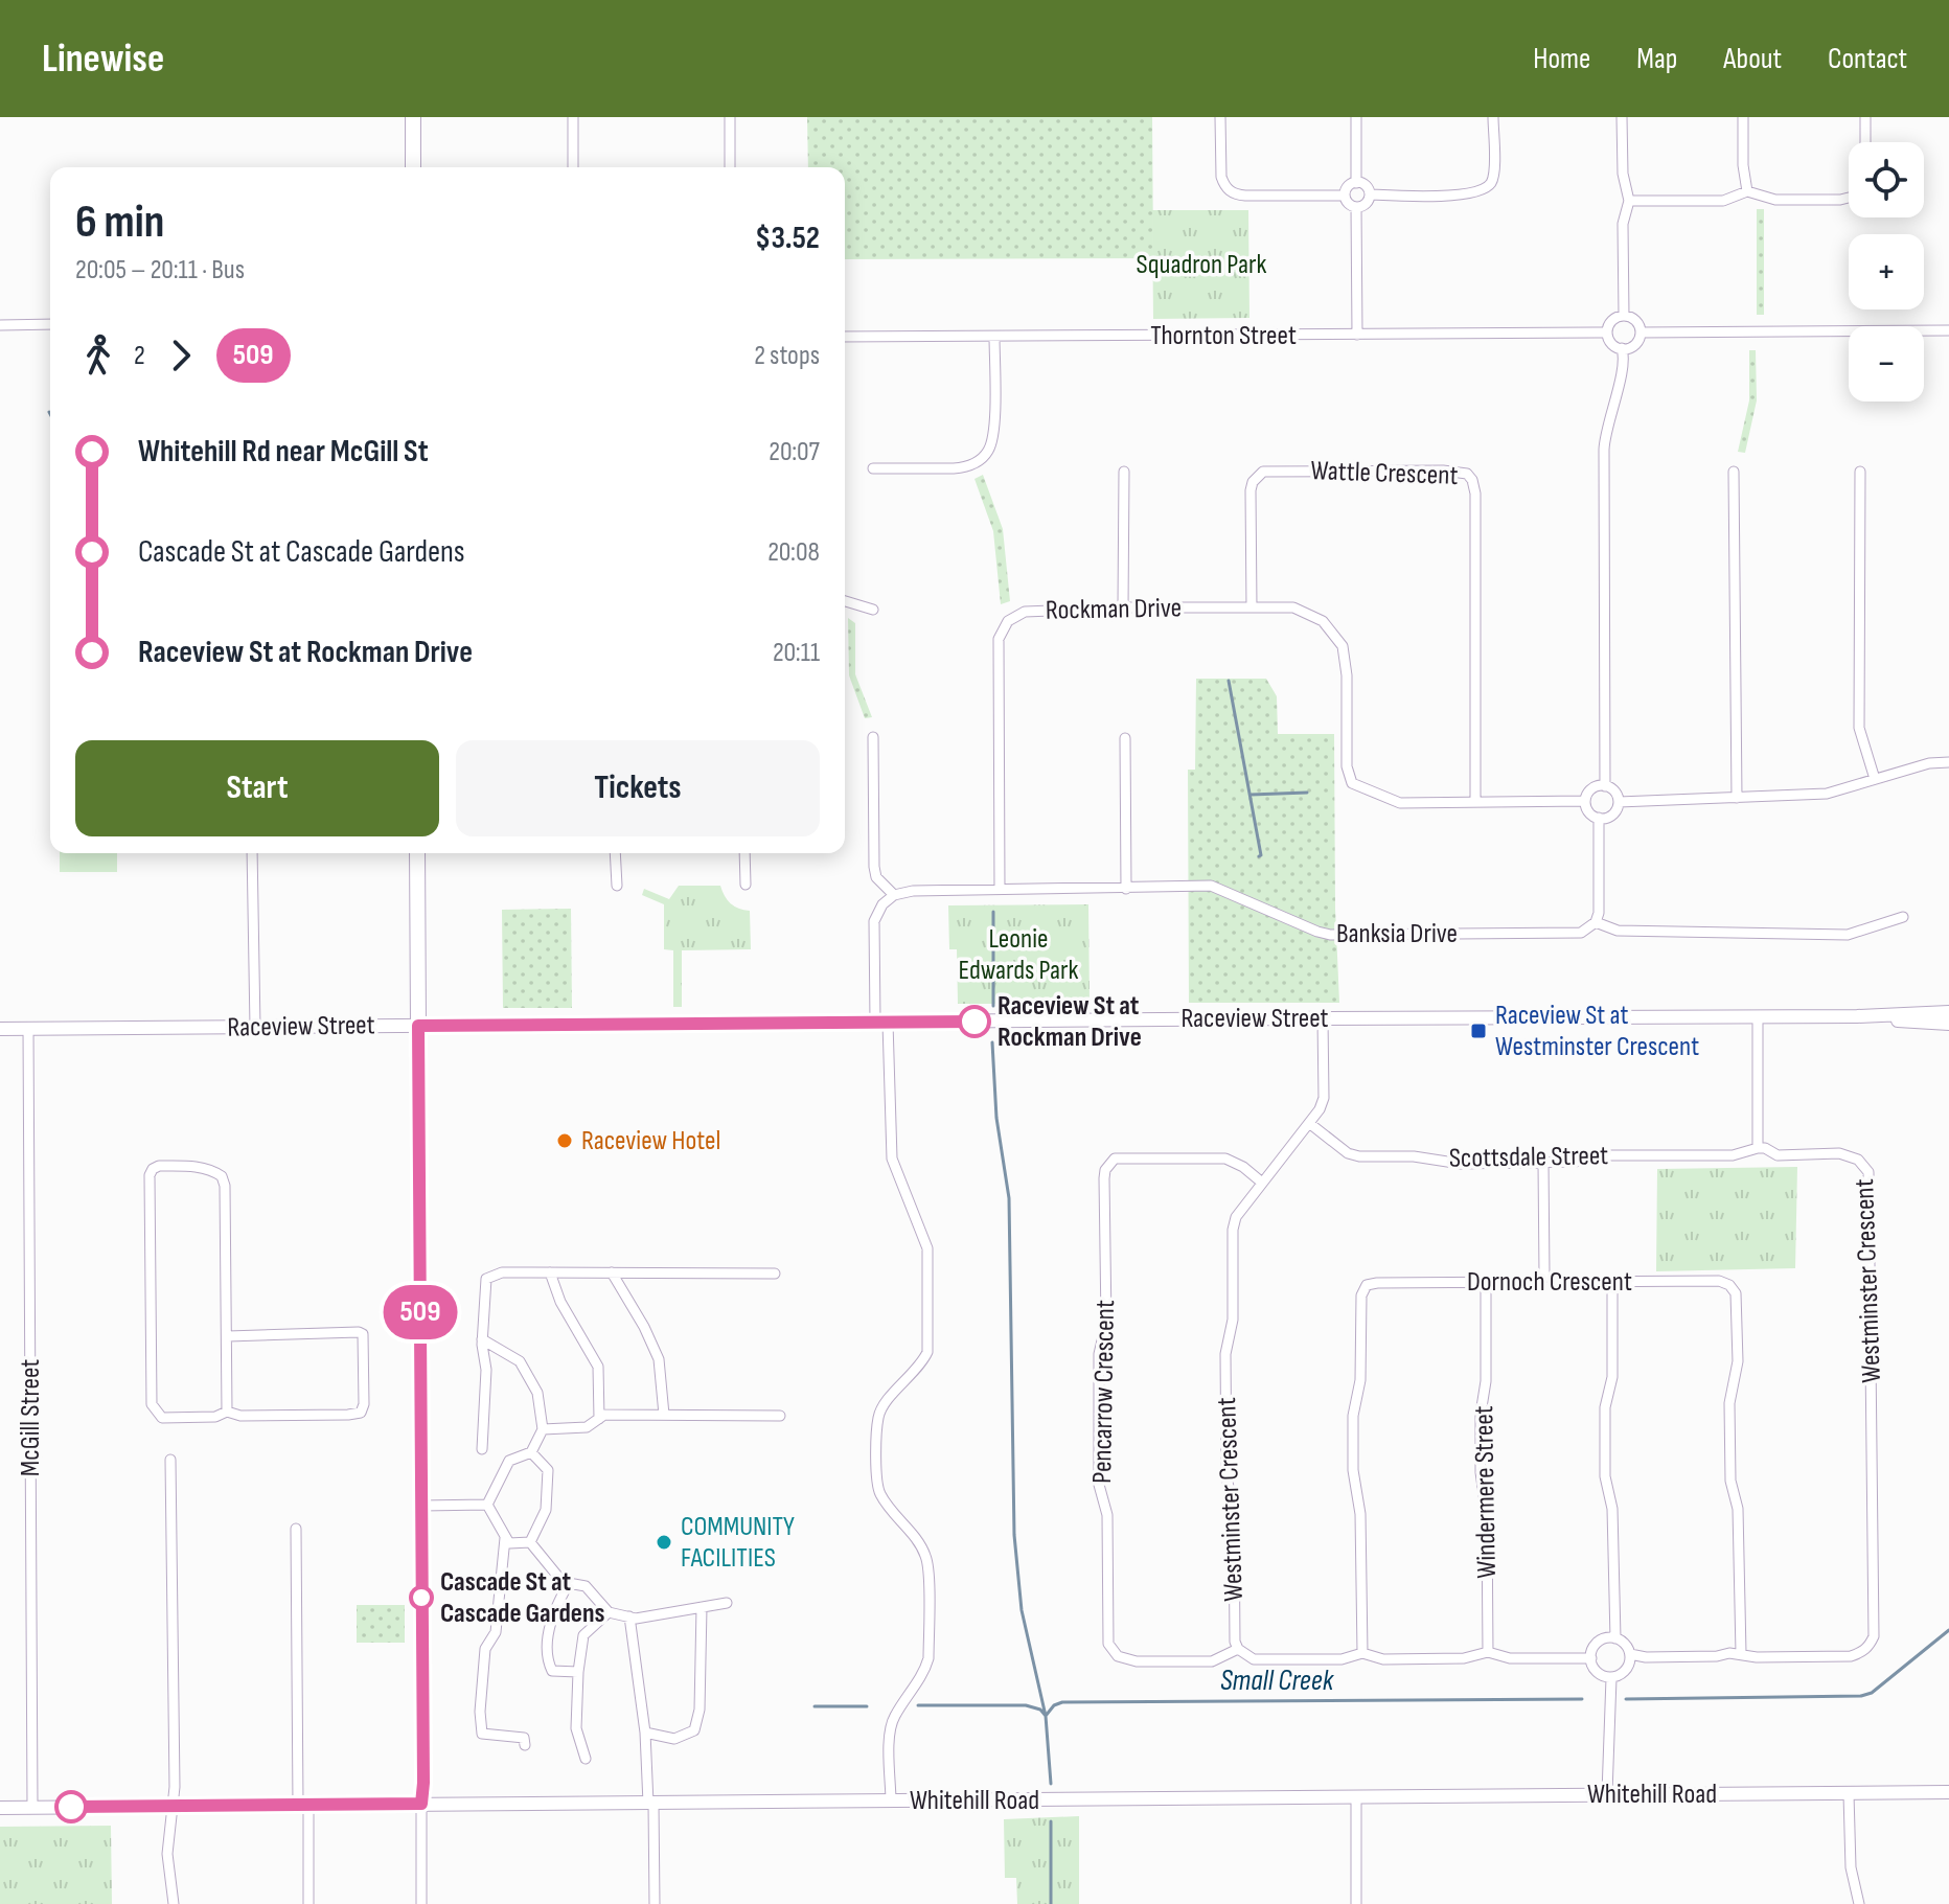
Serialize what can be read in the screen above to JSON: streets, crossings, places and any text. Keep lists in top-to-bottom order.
{
  "streets": {
    "street": [
      "Thornton Street",
      "Wattle Crescent",
      "Rockman Drive",
      "Banksia Drive",
      "Raceview Street",
      "Scottsdale Street",
      "Westminster Crescent",
      "Dornoch Crescent",
      "Pencarrow Crescent",
      "McGill Street",
      "Windermere Street",
      "Whitehill Road"
    ]
  },
  "crossings": [
    ["Wattle Crescent", "Rockman Drive"],
    ["Rockman Drive", "Banksia Drive"],
    ["Raceview Street", "Westminster Crescent"],
    ["Raceview Street", "McGill Street"],
    ["Scottsdale Street", "Westminster Crescent"],
    ["Westminster Crescent", "Dornoch Crescent"],
    ["Westminster Crescent", "Pencarrow Crescent"],
    ["Dornoch Crescent", "Windermere Street"],
    ["McGill Street", "Whitehill Road"]
  ],
  "water": ["Small Creek"],
  "parks": ["Squadron Park", "Leonie Edwards Park"],
  "places": {
    "other": [
      "Raceview St at Rockman Drive",
      "Raceview Hotel",
      "COMMUNITY FACILITIES",
      "Cascade St at Cascade Gardens"
    ],
    "transit": ["Raceview St at Westminster Crescent"]
  },
  "lines": ["bus line 509"],
  "page": {
    "header": "Linewise",
    "nav": [
      "Home",
      "Map",
      "About",
      "Contact"
    ],
    "on_map": "509",
    "map_buttons": ["+", "−"],
    "heading": ["6 min", "20:05 – 20:11 · Bus", "$3.52"],
    "legs": ["2", "509", "2 stops"],
    "list": [
      {
        "name": "Whitehill Rd near McGill St",
        "value": "20:07"
      },
      {
        "name": "Cascade St at Cascade Gardens",
        "value": "20:08"
      },
      {
        "name": "Raceview St at Rockman Drive",
        "value": "20:11"
      }
    ],
    "buttons": ["Start", "Tickets"]
  }
}
